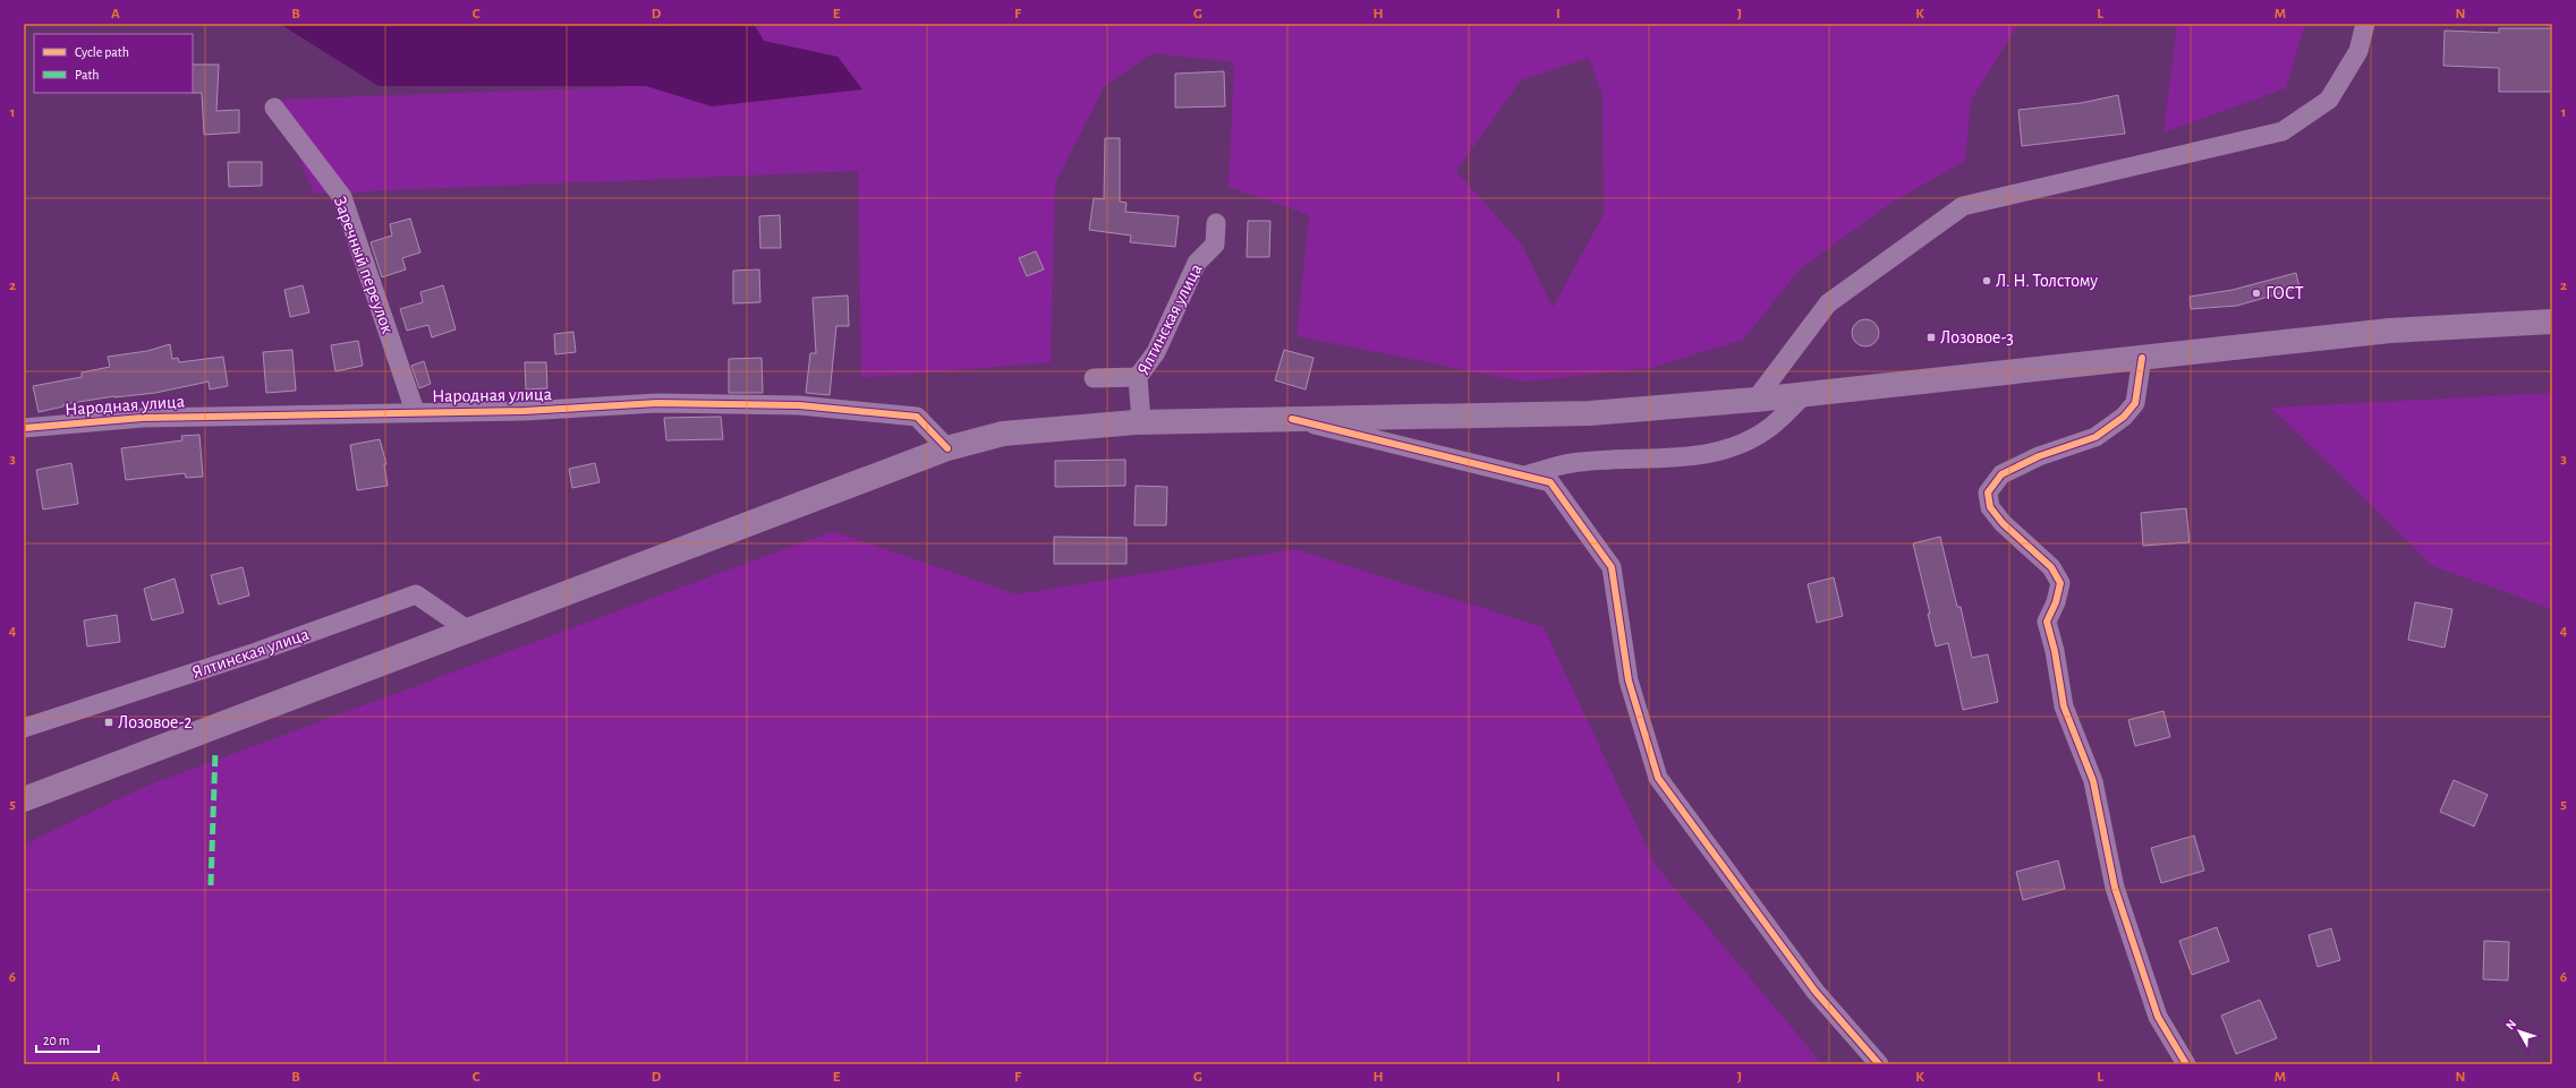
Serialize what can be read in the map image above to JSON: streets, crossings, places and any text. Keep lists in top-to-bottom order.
{
  "streets": {
    "street": ["Заречный переулок", "Ялтинская улица", "Народная улица"]
  },
  "crossings": [
    ["Заречный переулок", "Народная улица"]
  ],
  "places": {
    "other": ["Л. Н. Толстому", "ГОСТ"],
    "transit": ["Лозовое-3", "Лозовое-2"]
  },
  "legend": ["Cycle path", "Path"],
  "scale_bar": "20 m",
  "north": "top left",
  "grid": {
    "columns": [
      "A",
      "B",
      "C",
      "D",
      "E",
      "F",
      "G",
      "H",
      "I",
      "J",
      "K",
      "L",
      "M",
      "N"
    ],
    "rows": [
      "1",
      "2",
      "3",
      "4",
      "5",
      "6"
    ]
  }
}
